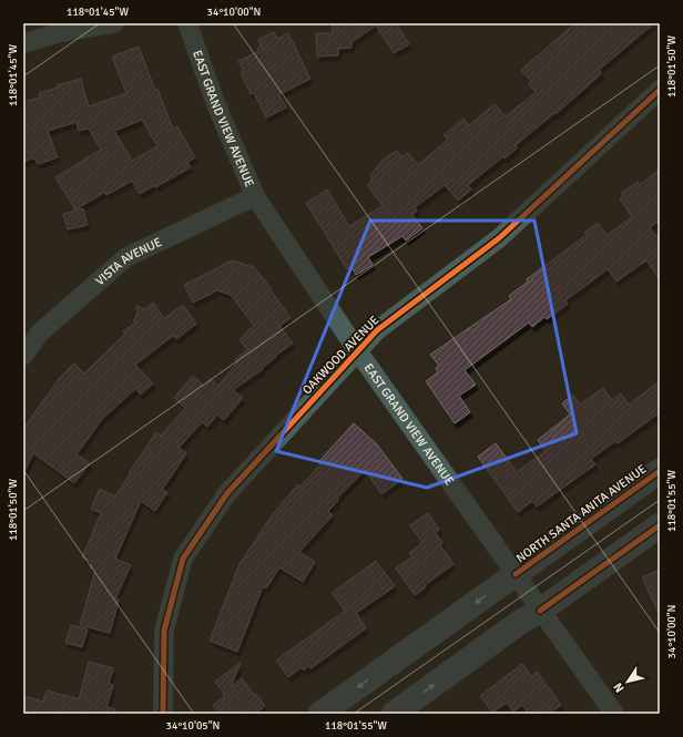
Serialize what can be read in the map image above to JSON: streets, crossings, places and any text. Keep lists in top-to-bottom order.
{
  "streets": {
    "street": [
      "EAST GRAND VIEW AVENUE",
      "VISTA AVENUE",
      "OAKWOOD AVENUE",
      "NORTH SANTA ANITA AVENUE"
    ]
  },
  "crossings": [
    ["EAST GRAND VIEW AVENUE", "VISTA AVENUE"],
    ["EAST GRAND VIEW AVENUE", "OAKWOOD AVENUE"],
    ["EAST GRAND VIEW AVENUE", "NORTH SANTA ANITA AVENUE"]
  ],
  "north": "bottom left",
  "coordinates": [
    "118°01'45\"W",
    "34°10'00\"N",
    "118°01'50\"W",
    "118°01'55\"W",
    "34°10'05\"N"
  ]
}
